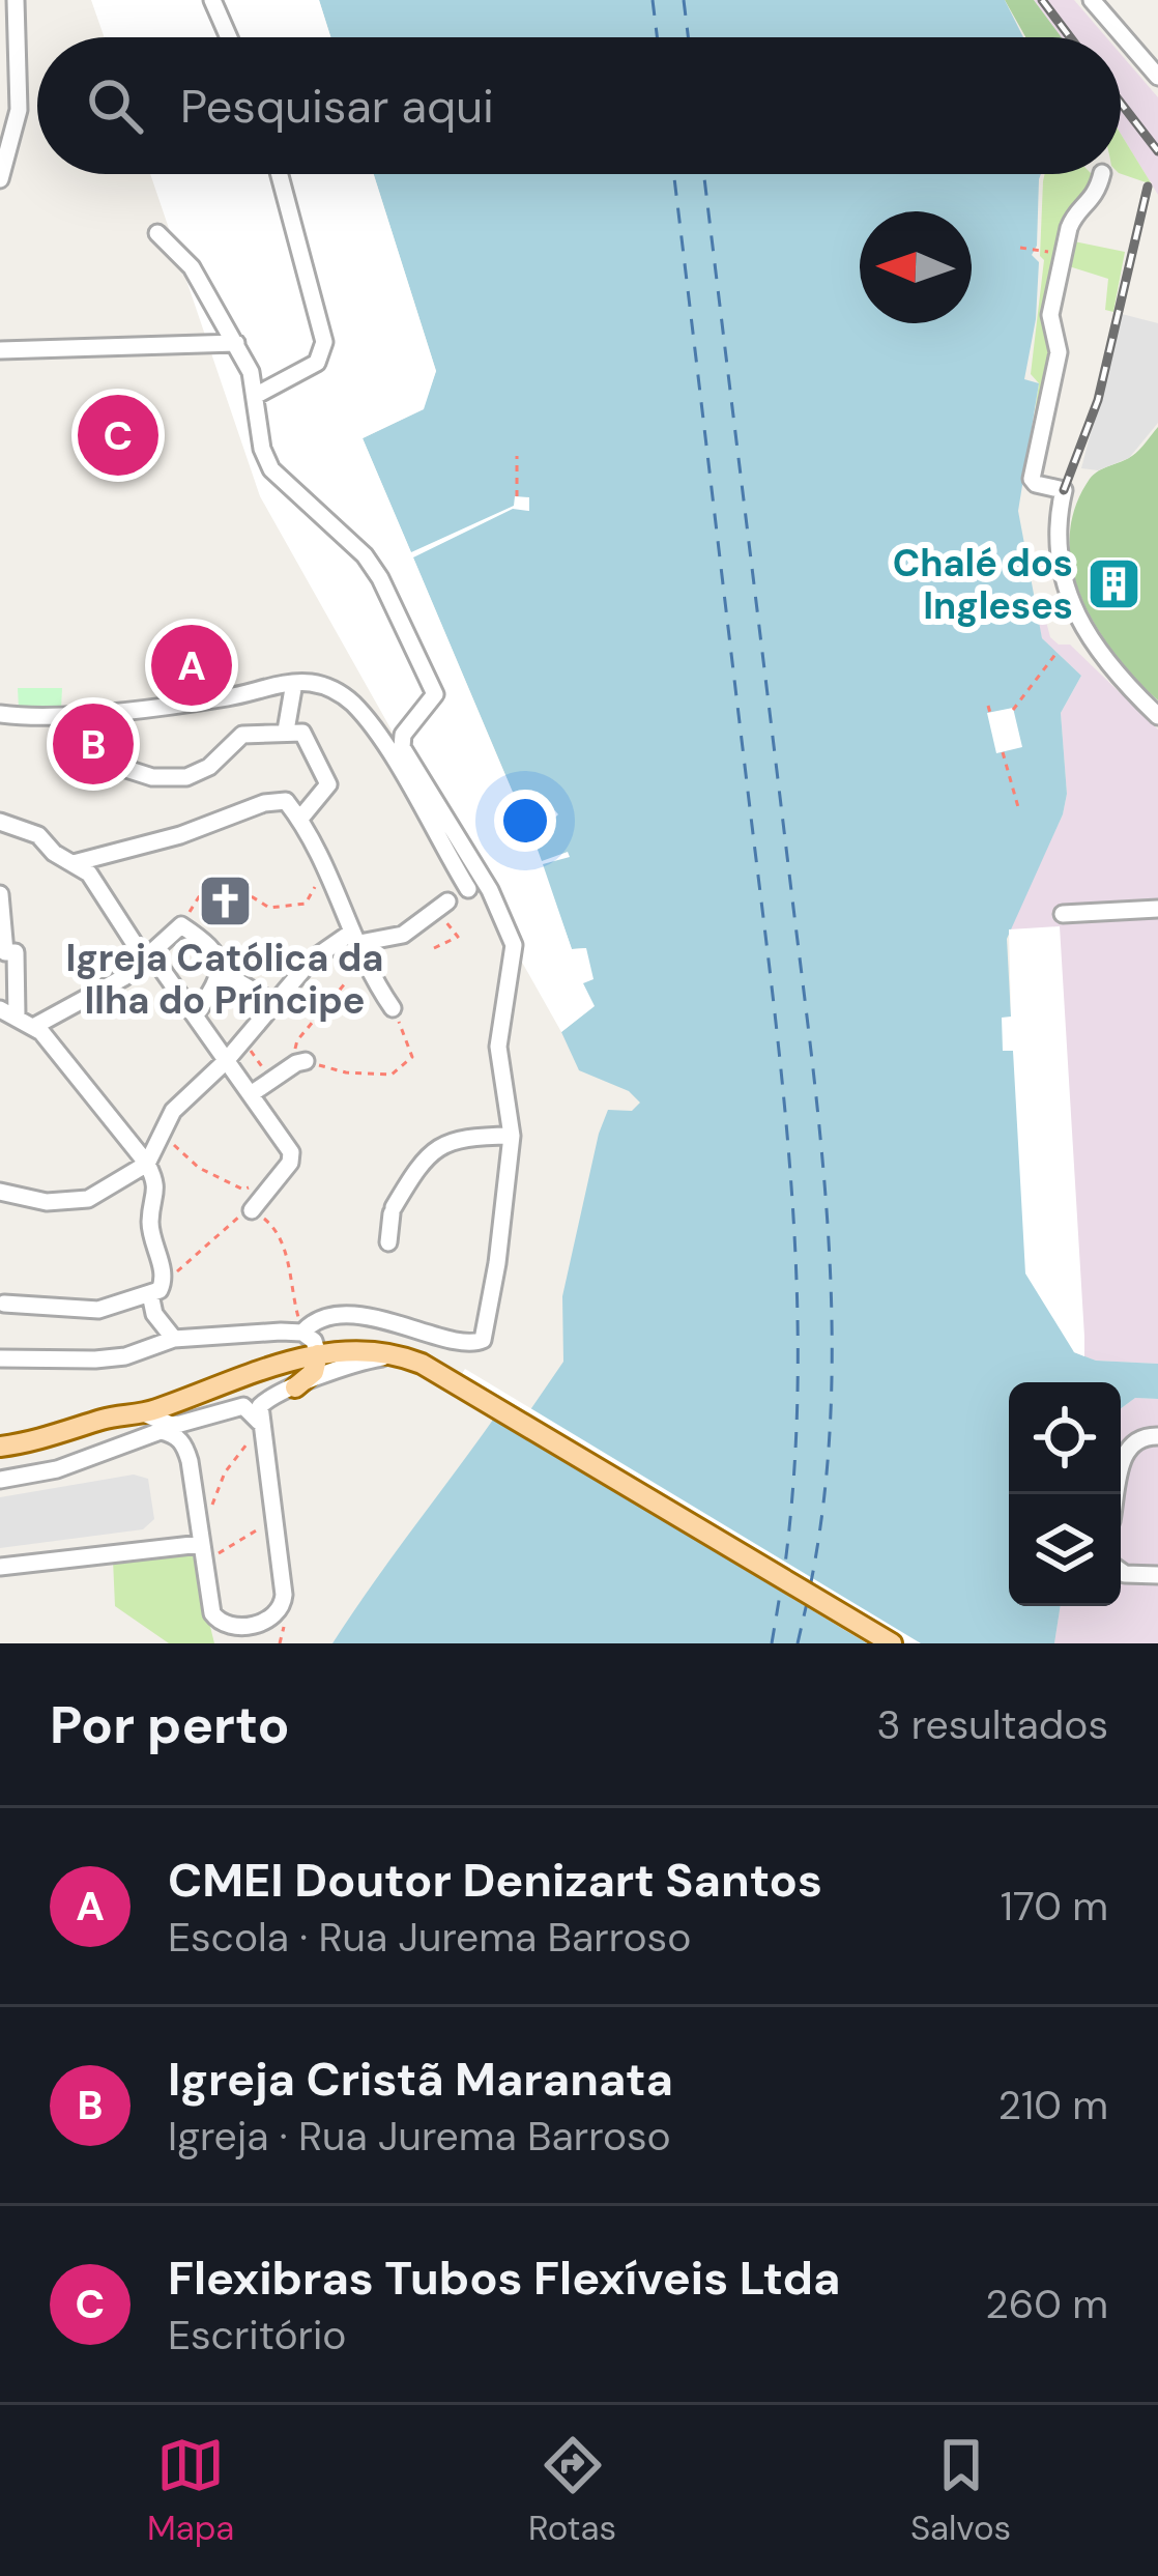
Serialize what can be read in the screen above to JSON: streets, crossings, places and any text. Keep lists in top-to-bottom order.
{
  "places": {
    "building": ["Chalé dos Ingleses"],
    "church": ["Igreja Católica da Ilha do Príncipe"]
  },
  "north": "left",
  "page": {
    "search": "Pesquisar aqui",
    "pins": ["C", "A", "B"],
    "heading": ["Por perto", "3 resultados"],
    "list": [
      {
        "mark": "A",
        "name": "CMEI Doutor Denizart Santos",
        "note": "Escola · Rua Jurema Barroso",
        "value": "170 m"
      },
      {
        "mark": "B",
        "name": "Igreja Cristã Maranata",
        "note": "Igreja · Rua Jurema Barroso",
        "value": "210 m"
      },
      {
        "mark": "C",
        "name": "Flexibras Tubos Flexíveis Ltda",
        "note": "Escritório",
        "value": "260 m"
      }
    ],
    "nav": ["Mapa", "Rotas", "Salvos"]
  }
}
